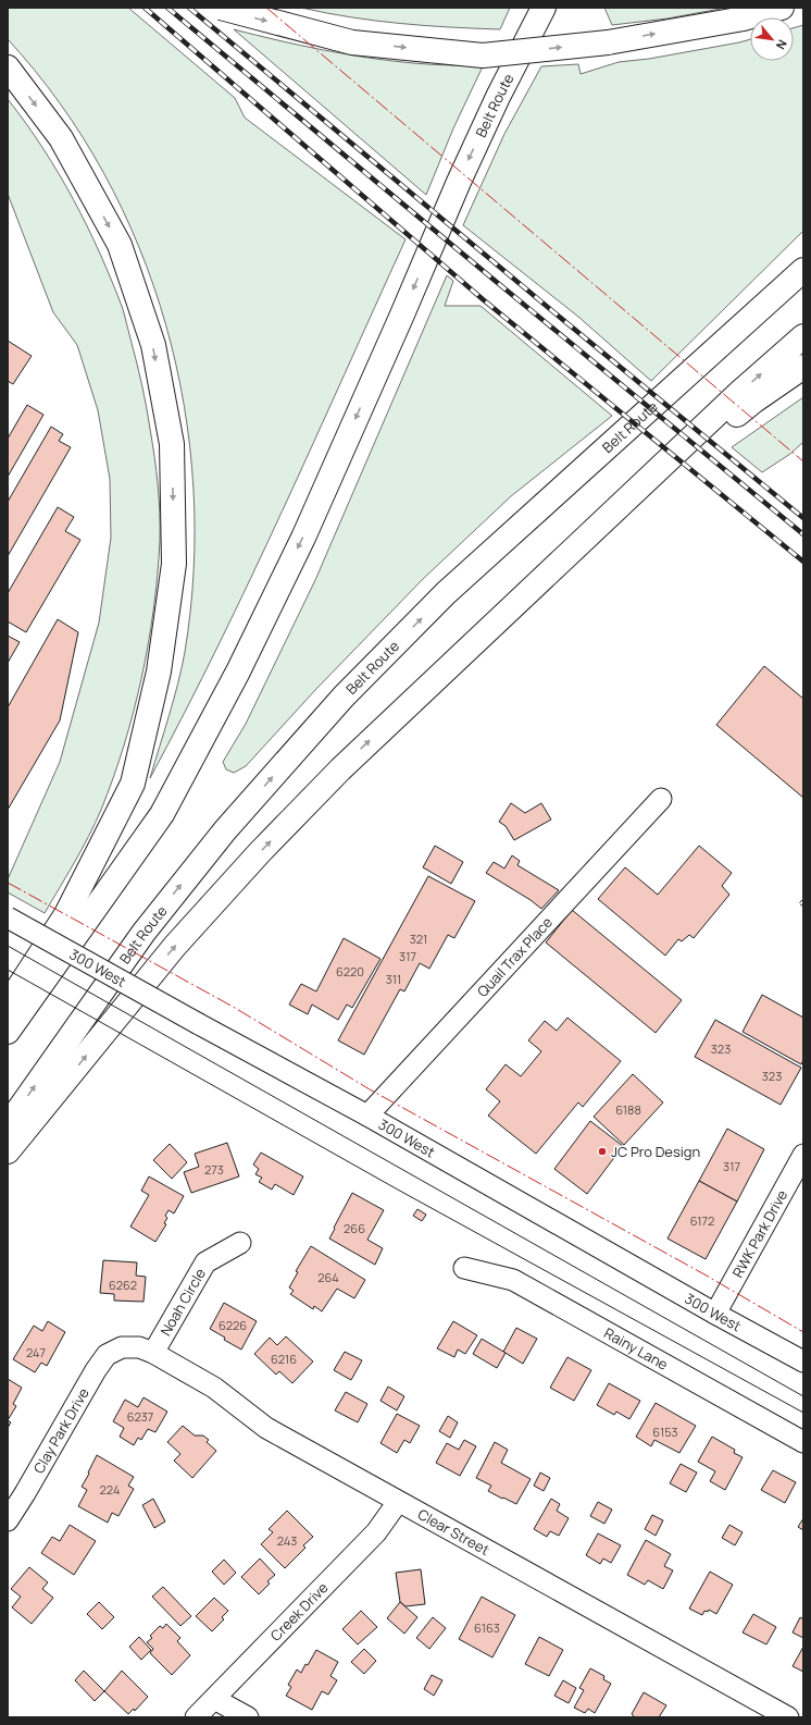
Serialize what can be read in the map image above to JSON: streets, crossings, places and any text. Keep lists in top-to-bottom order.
{
  "streets": {
    "highway": ["Belt Route"],
    "street": [
      "Quail Trax Place",
      "300 West",
      "RWK Park Drive",
      "Noah Circle",
      "Rainy Lane",
      "Clay Park Drive",
      "Clear Street",
      "Creek Drive"
    ]
  },
  "crossings": [
    ["Quail Trax Place", "300 West"],
    ["300 West", "RWK Park Drive"],
    ["Noah Circle", "Clear Street"],
    ["Clay Park Drive", "Clear Street"],
    ["Clear Street", "Creek Drive"]
  ],
  "places": ["JC Pro Design"],
  "house_numbers": [
    "321",
    "317",
    "6220",
    "311",
    "323",
    "323",
    "6188",
    "317",
    "273",
    "6172",
    "266",
    "264",
    "6262",
    "6226",
    "247",
    "6216",
    "6237",
    "6153",
    "224",
    "243",
    "6163"
  ],
  "north": "bottom right"
}
